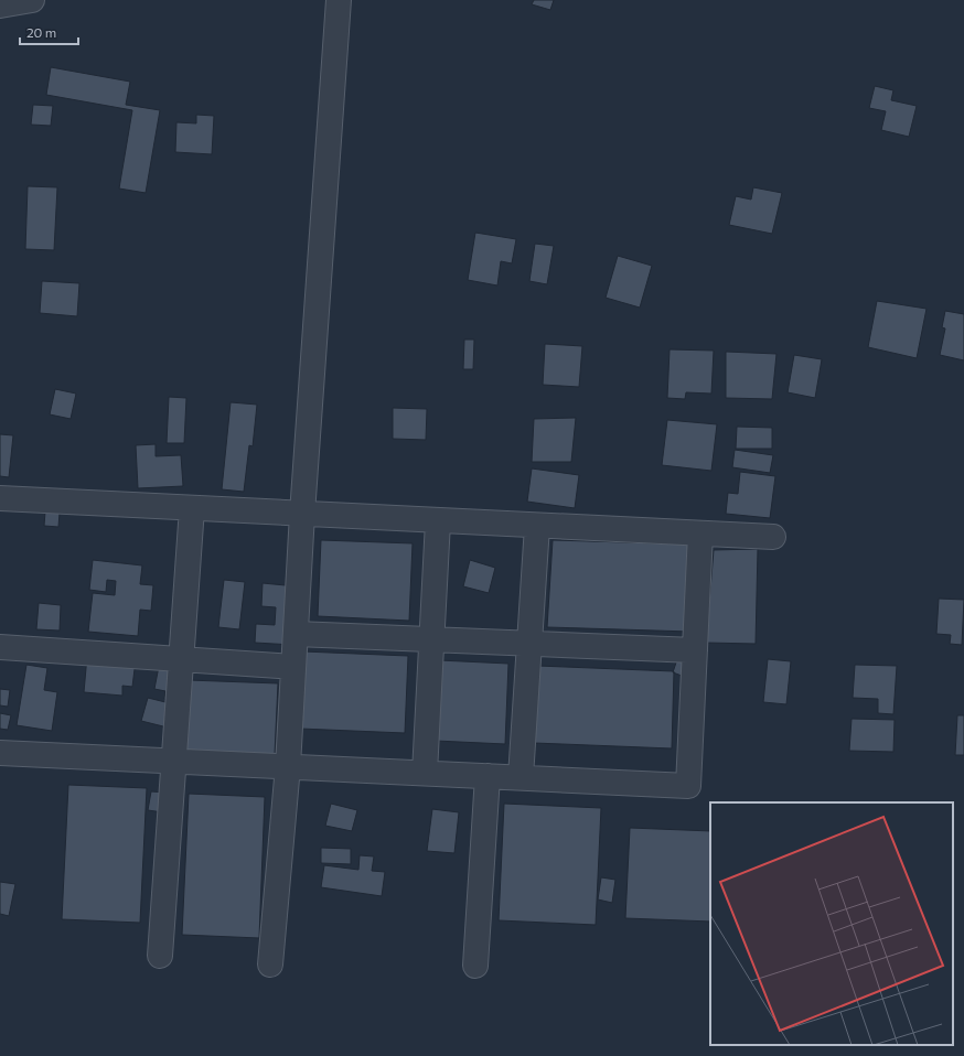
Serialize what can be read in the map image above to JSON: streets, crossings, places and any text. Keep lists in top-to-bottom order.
{
  "scale_bar": "20 m"
}
